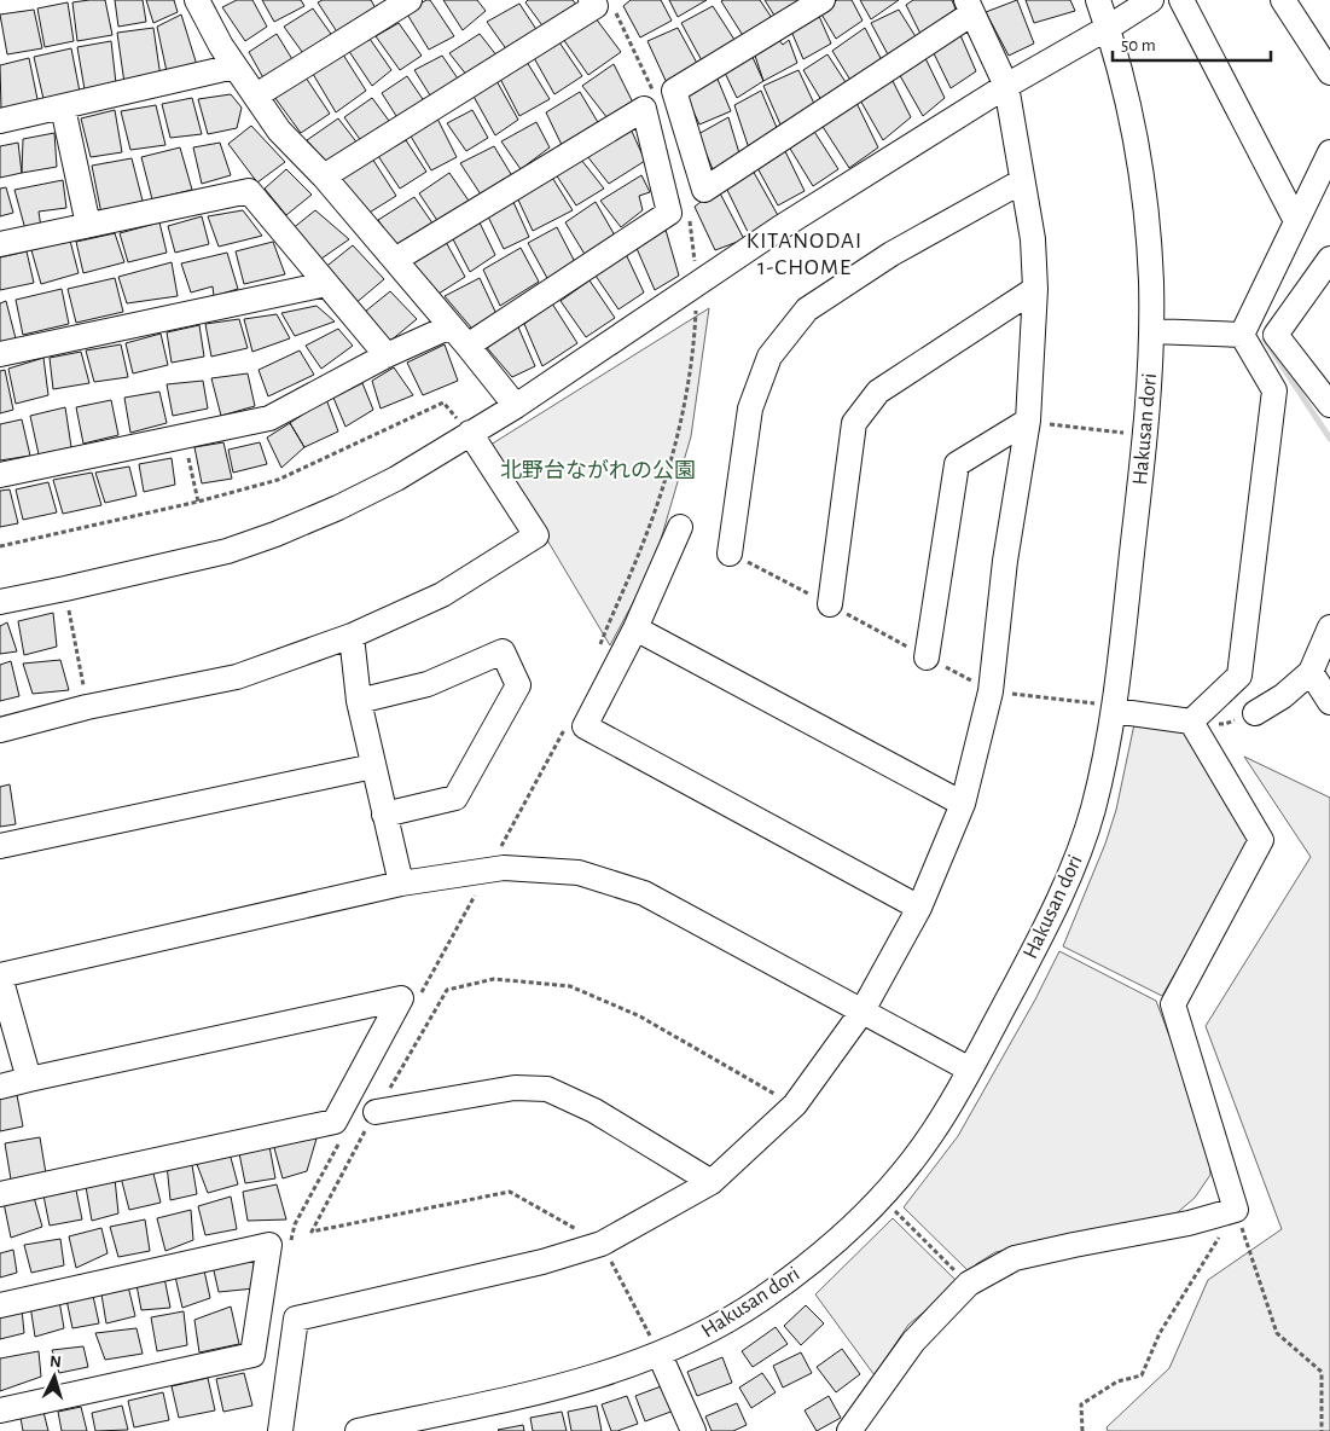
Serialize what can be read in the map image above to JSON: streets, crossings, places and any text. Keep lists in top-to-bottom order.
{
  "streets": {
    "street": ["Hakusan dori"]
  },
  "districts": ["KITANODAI 1-CHOME"],
  "parks": ["北野台ながれの公園"],
  "scale_bar": "50 m",
  "north": "top"
}
